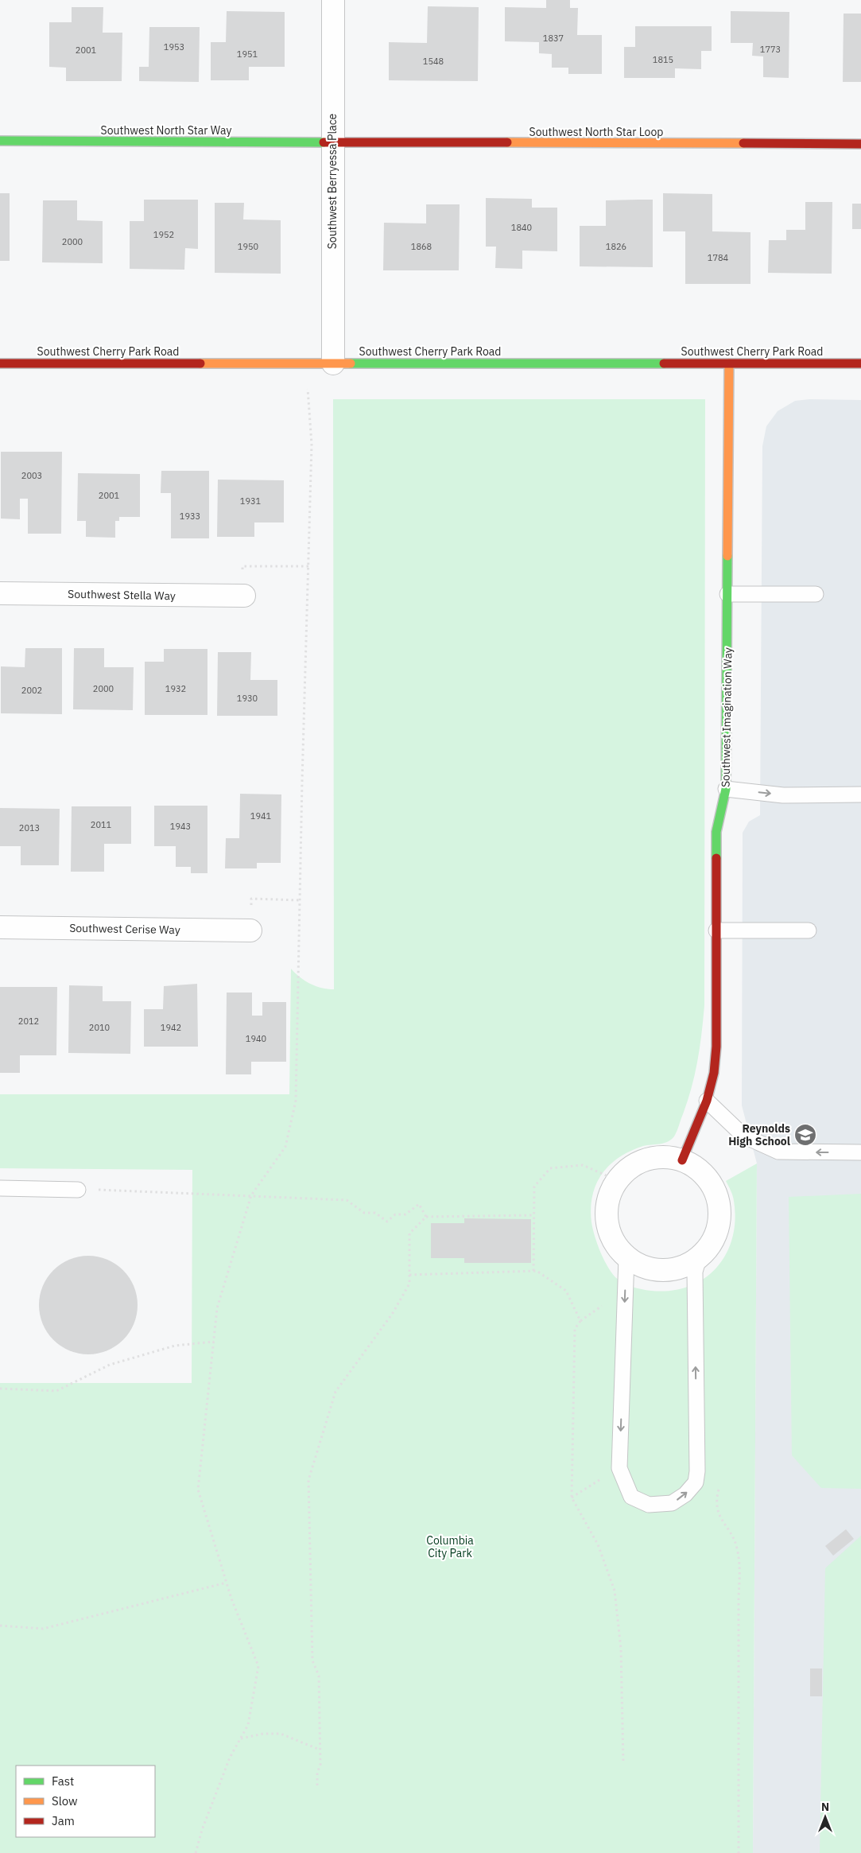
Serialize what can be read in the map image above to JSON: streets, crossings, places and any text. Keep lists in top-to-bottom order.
{
  "streets": {
    "street": [
      "Southwest North Star Way",
      "Southwest North Star Loop",
      "Southwest Berryessa Place",
      "Southwest Cherry Park Road",
      "Southwest Stella Way",
      "Southwest Imagination Way",
      "Southwest Cerise Way"
    ]
  },
  "crossings": [
    ["Southwest North Star Way", "Southwest North Star Loop"],
    ["Southwest North Star Way", "Southwest Berryessa Place"],
    ["Southwest North Star Loop", "Southwest Berryessa Place"],
    ["Southwest Berryessa Place", "Southwest Cherry Park Road"],
    ["Southwest Cherry Park Road", "Southwest Imagination Way"]
  ],
  "parks": ["Columbia City Park"],
  "places": {
    "school or university": ["Reynolds High School"]
  },
  "house_numbers": [
    "1837",
    "1953",
    "1773",
    "2001",
    "1951",
    "1815",
    "1548",
    "1840",
    "1952",
    "2000",
    "1950",
    "1868",
    "1826",
    "1784",
    "2003",
    "2001",
    "1931",
    "1933",
    "2000",
    "1932",
    "2002",
    "1930",
    "1941",
    "2011",
    "1943",
    "2013",
    "2012",
    "2010",
    "1942",
    "1940"
  ],
  "legend": ["Fast", "Slow", "Jam"],
  "north": "top"
}
